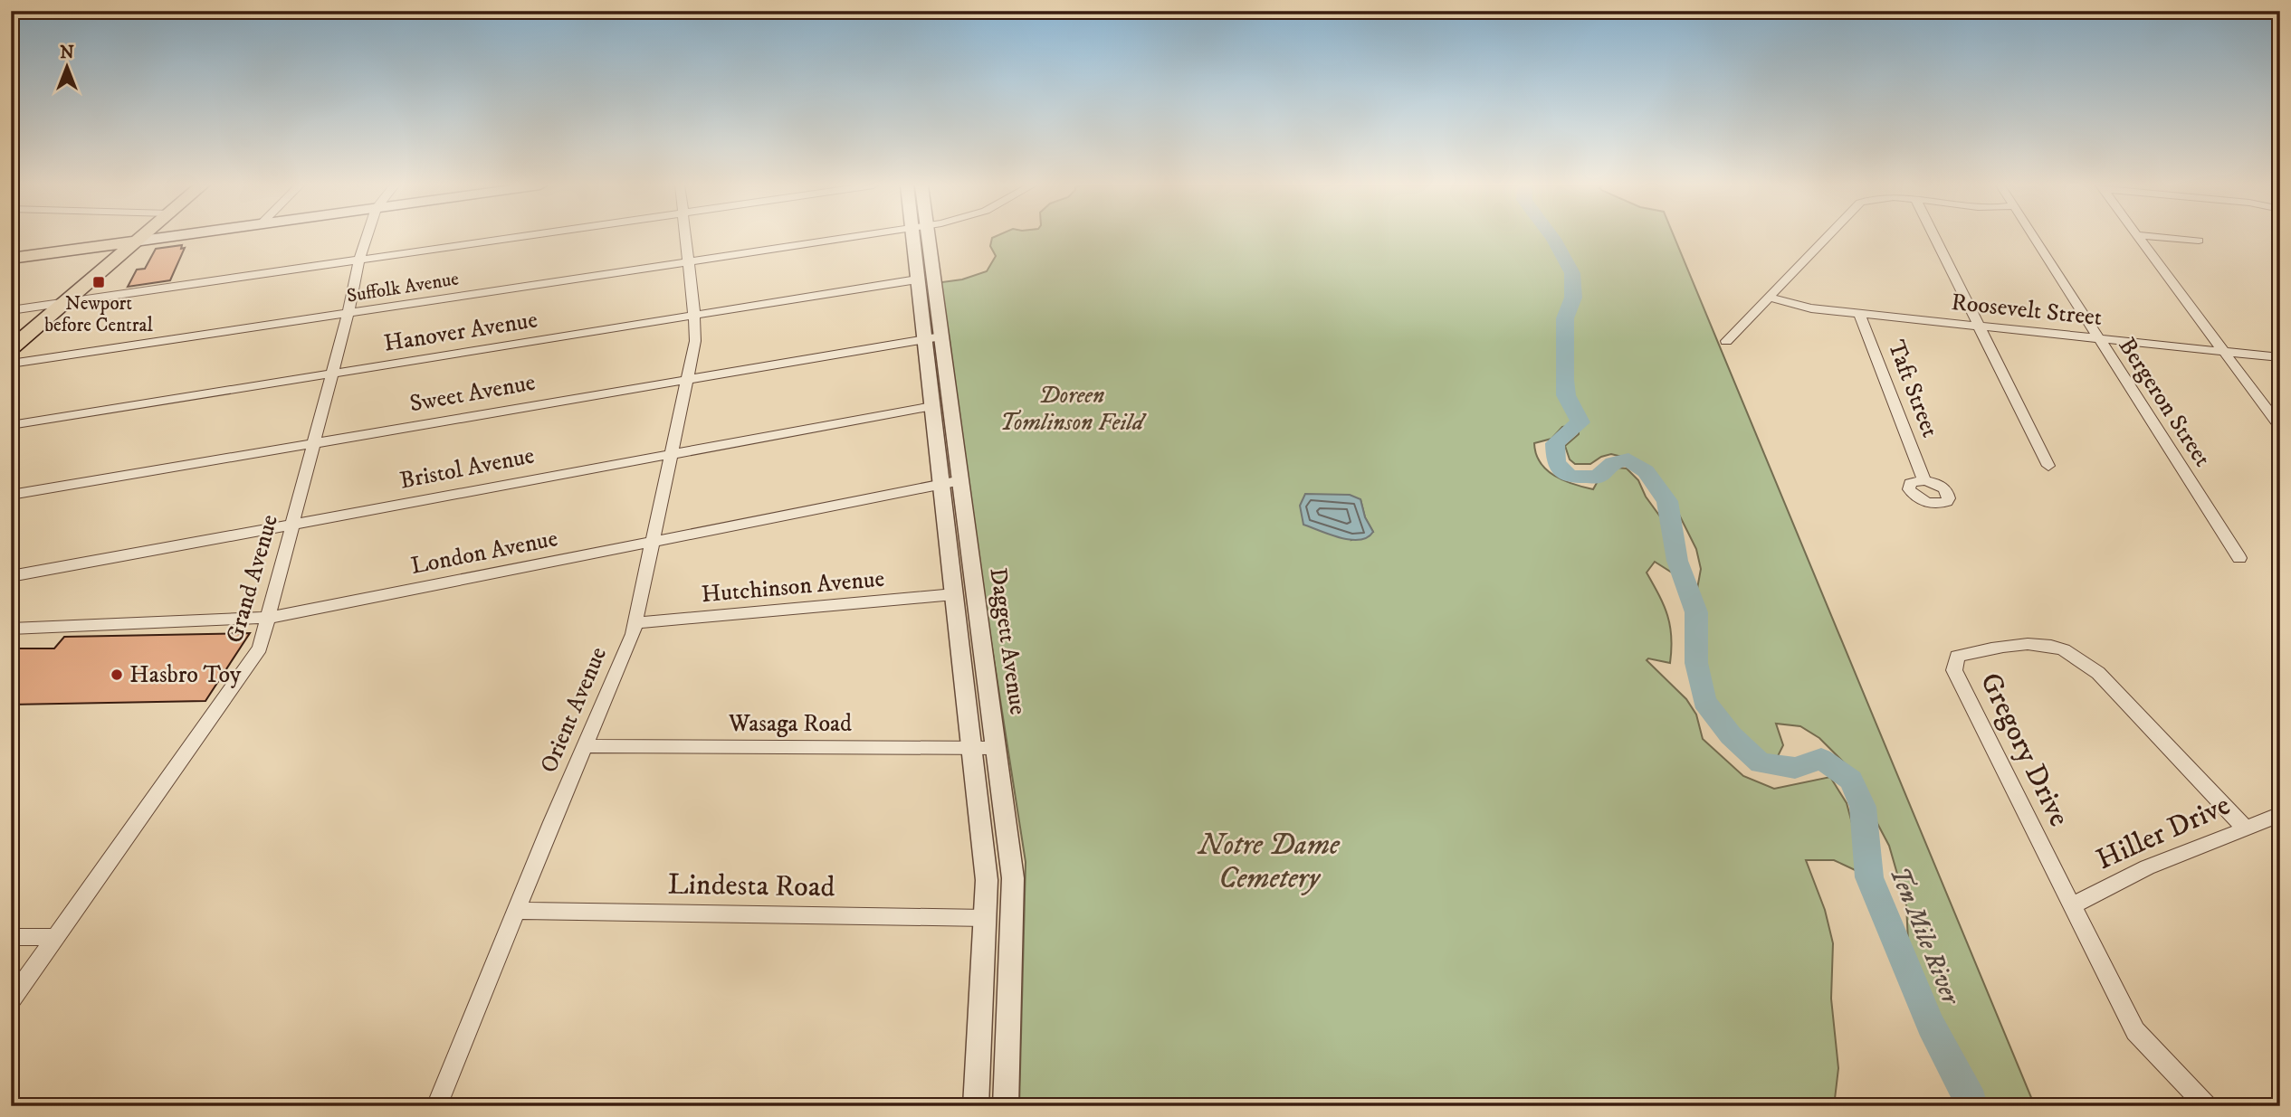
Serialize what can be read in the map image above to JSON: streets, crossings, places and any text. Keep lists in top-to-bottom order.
{
  "streets": {
    "street": [
      "Suffolk Avenue",
      "Roosevelt Street",
      "Hanover Avenue",
      "Taft Street",
      "Sweet Avenue",
      "Bergeron Street",
      "Bristol Avenue",
      "London Avenue",
      "Grand Avenue",
      "Hutchinson Avenue",
      "Daggett Avenue",
      "Orient Avenue",
      "Wasaga Road",
      "Gregory Drive",
      "Hiller Drive",
      "Lindesta Road"
    ]
  },
  "crossings": [
    ["Suffolk Avenue", "Grand Avenue"],
    ["Suffolk Avenue", "Orient Avenue"],
    ["Roosevelt Street", "Taft Street"],
    ["Roosevelt Street", "Bergeron Street"],
    ["Hanover Avenue", "Grand Avenue"],
    ["Hanover Avenue", "Daggett Avenue"],
    ["Hanover Avenue", "Orient Avenue"],
    ["Sweet Avenue", "Grand Avenue"],
    ["Sweet Avenue", "Daggett Avenue"],
    ["Sweet Avenue", "Orient Avenue"],
    ["Bristol Avenue", "Grand Avenue"],
    ["Bristol Avenue", "Daggett Avenue"],
    ["Bristol Avenue", "Orient Avenue"],
    ["London Avenue", "Grand Avenue"],
    ["London Avenue", "Daggett Avenue"],
    ["London Avenue", "Orient Avenue"],
    ["Hutchinson Avenue", "Daggett Avenue"],
    ["Hutchinson Avenue", "Orient Avenue"],
    ["Daggett Avenue", "Wasaga Road"],
    ["Daggett Avenue", "Lindesta Road"],
    ["Orient Avenue", "Wasaga Road"],
    ["Orient Avenue", "Lindesta Road"],
    ["Gregory Drive", "Hiller Drive"]
  ],
  "water": ["Ten Mile River"],
  "parks": ["Doreen Tomlinson Feild", "Notre Dame Cemetery"],
  "places": {
    "transit": ["Newport before Central"],
    "other": ["Hasbro Toy"]
  },
  "north": "top"
}
